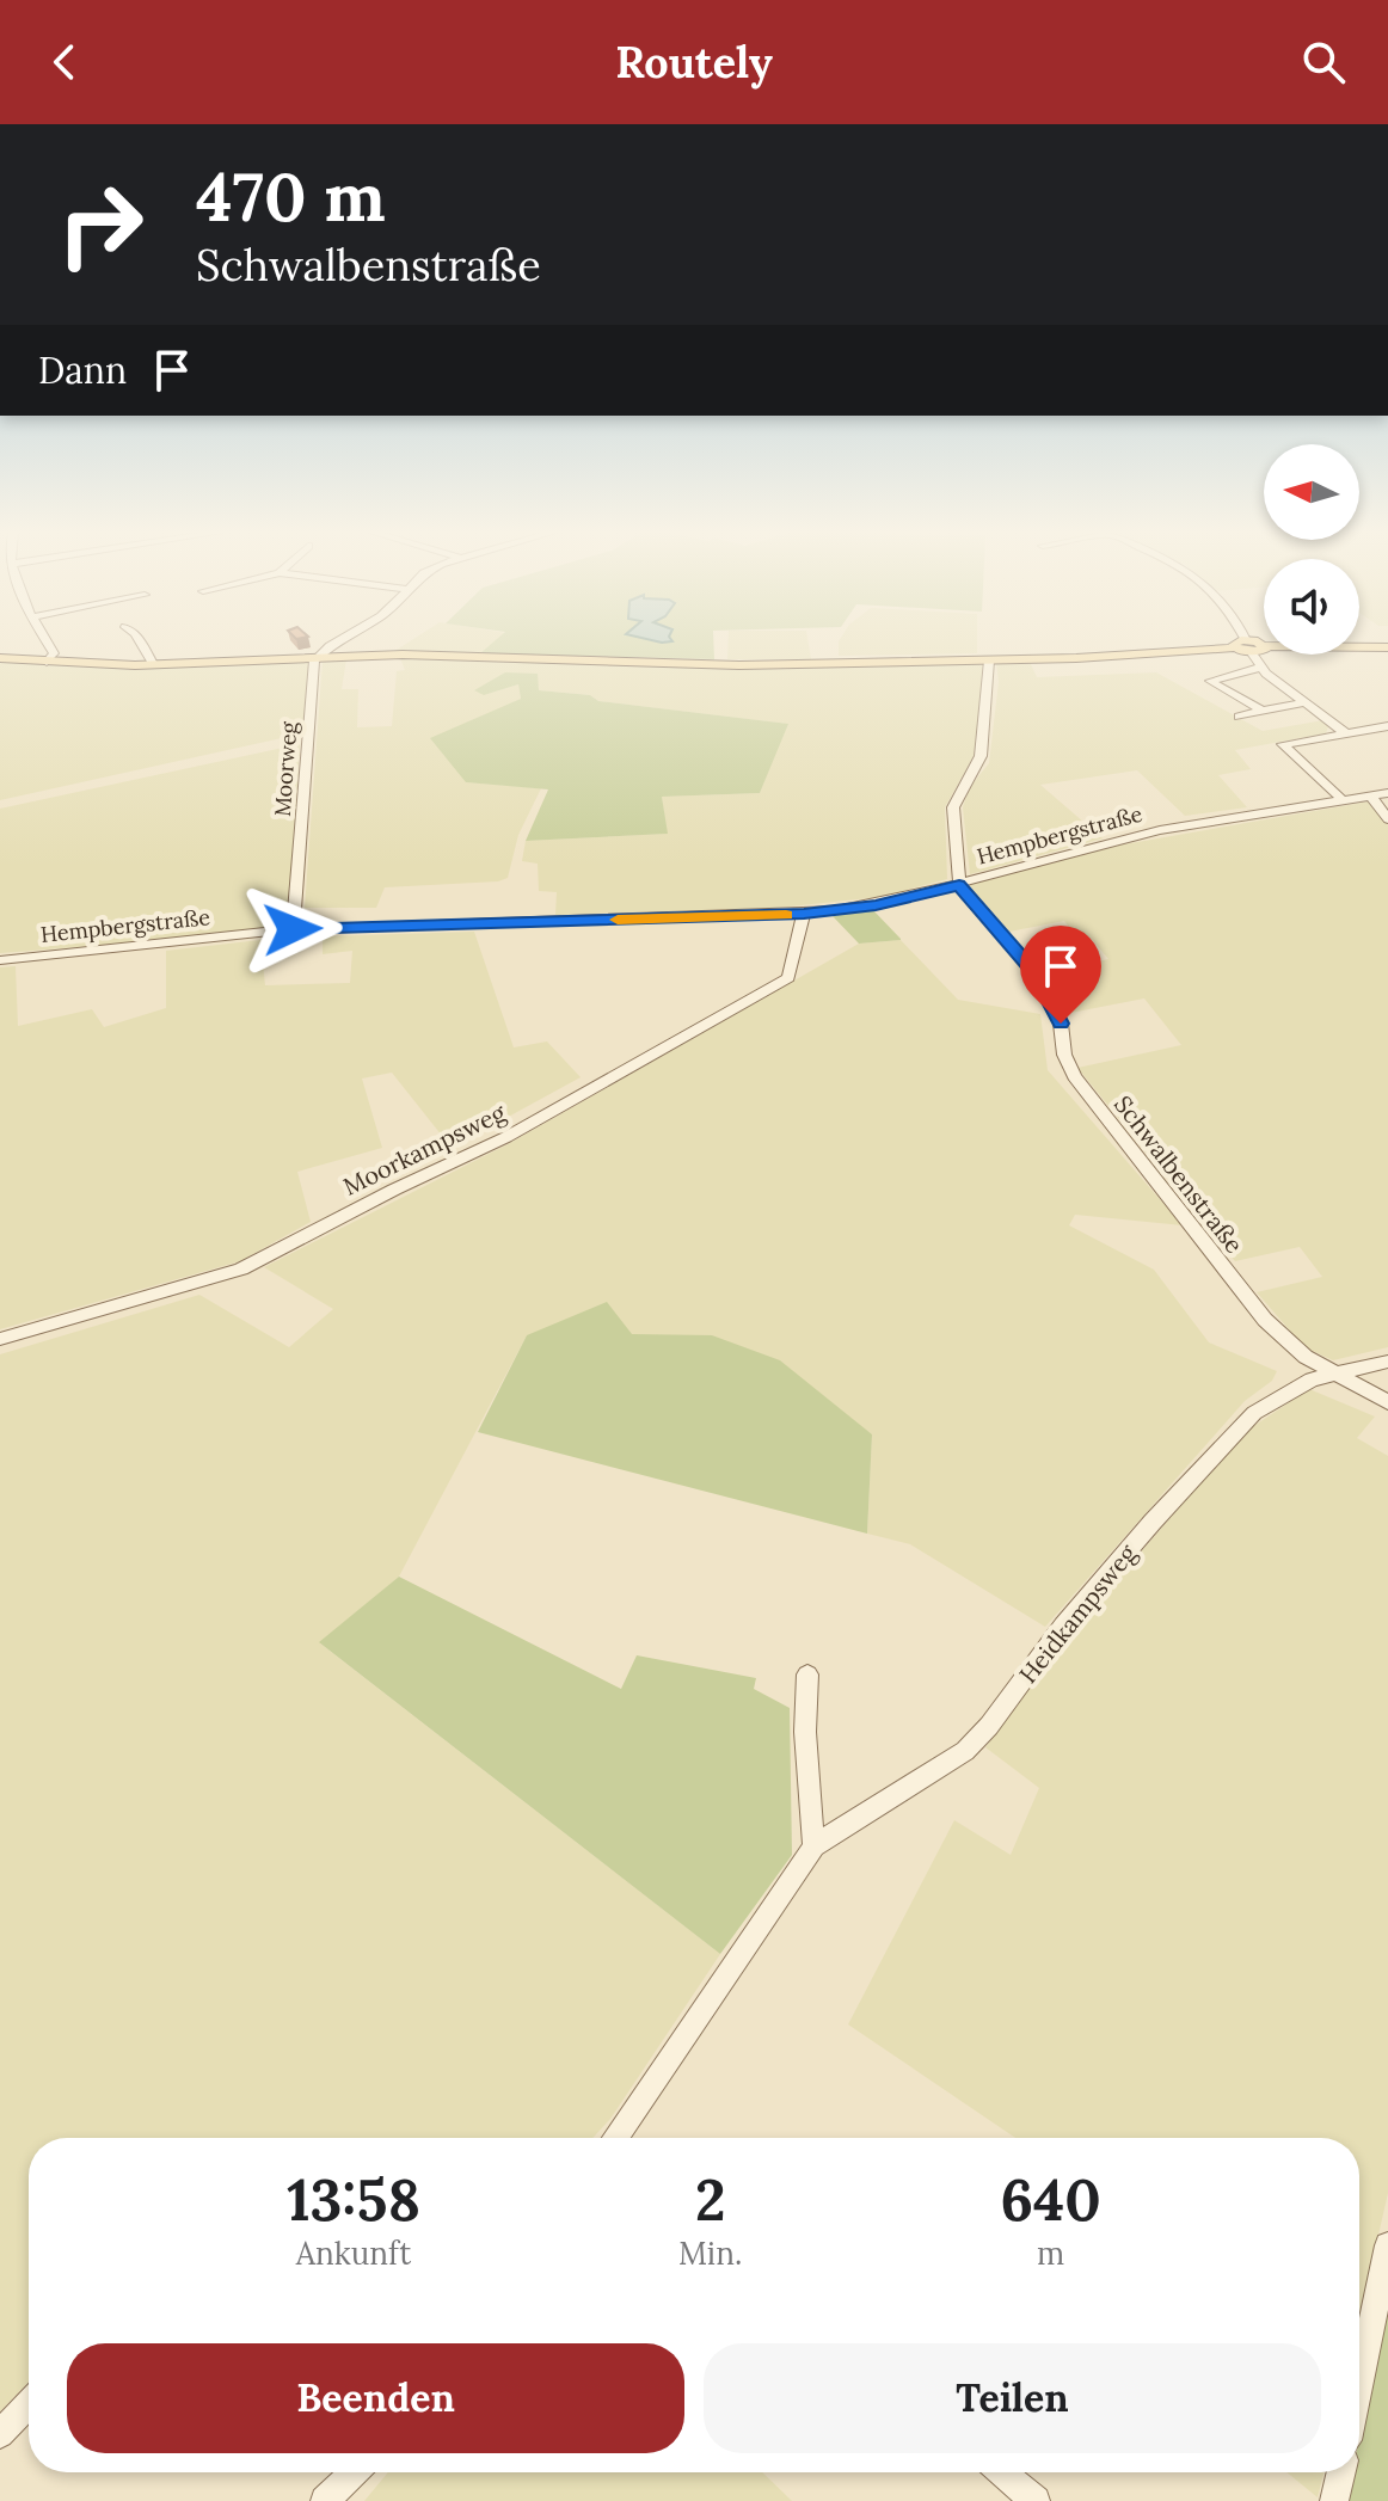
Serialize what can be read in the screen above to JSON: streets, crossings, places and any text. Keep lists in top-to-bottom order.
{
  "streets": {
    "street": [
      "Moorweg",
      "Hempbergstraße",
      "Moorkampsweg",
      "Schwalbenstraße",
      "Heidkampsweg"
    ]
  },
  "crossings": [
    ["Moorweg", "Hempbergstraße"],
    ["Hempbergstraße", "Moorkampsweg"],
    ["Hempbergstraße", "Schwalbenstraße"],
    ["Schwalbenstraße", "Heidkampsweg"]
  ],
  "north": "left",
  "page": {
    "header": "Routely",
    "turn": ["470 m", "Schwalbenstraße"],
    "then": "Dann",
    "eta": [
      "13:58",
      "Ankunft",
      "2",
      "Min.",
      "640",
      "m"
    ],
    "buttons": ["Beenden", "Teilen"]
  }
}
